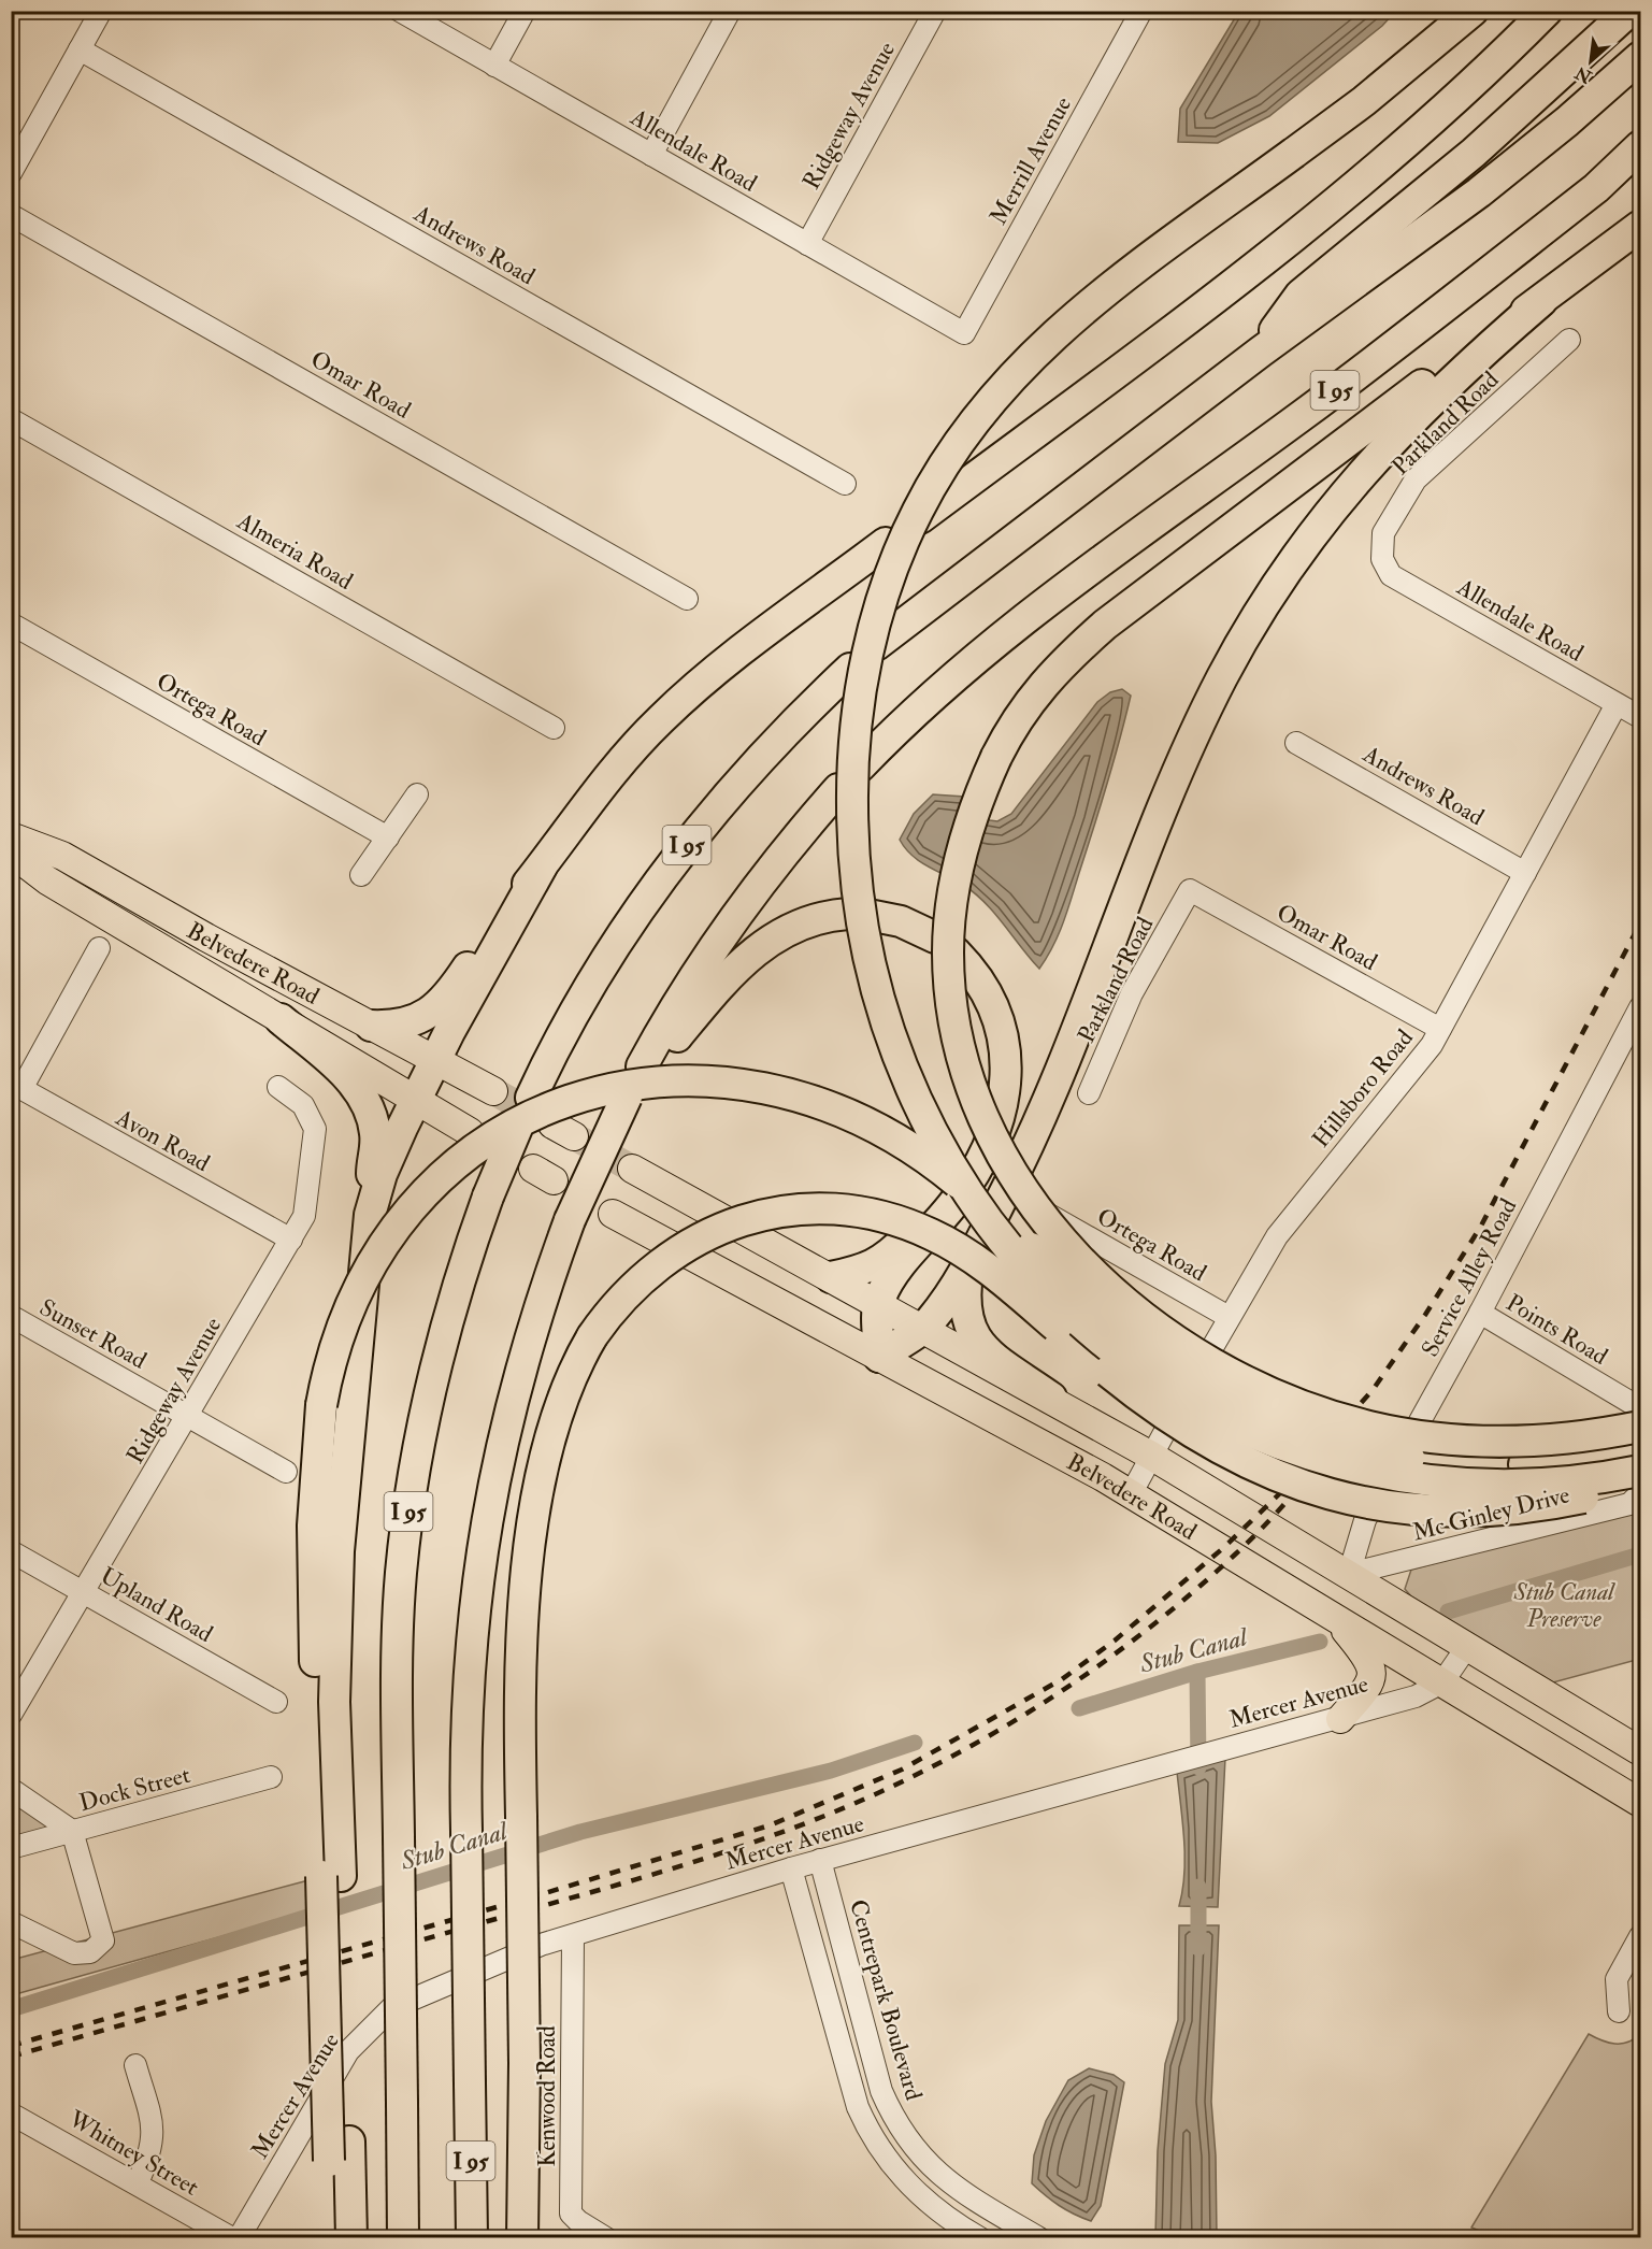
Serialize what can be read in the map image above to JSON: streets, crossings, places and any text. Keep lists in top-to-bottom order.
{
  "streets": {
    "highway": ["I 95"],
    "main road": ["Belvedere Road"],
    "street": [
      "Ridgeway Avenue",
      "Allendale Road",
      "Merrill Avenue",
      "Andrews Road",
      "Omar Road",
      "Parkland Road",
      "Almeria Road",
      "Ortega Road",
      "Hillsboro Road",
      "Avon Road",
      "Service Alley Road",
      "Points Road",
      "Sunset Road",
      "Mc Ginley Drive",
      "Upland Road",
      "Mercer Avenue",
      "Dock Street",
      "Centrepark Boulevard",
      "Kenwood Road",
      "Whitney Street"
    ]
  },
  "crossings": [
    ["Ridgeway Avenue", "Allendale Road"],
    ["Ridgeway Avenue", "Avon Road"],
    ["Ridgeway Avenue", "Sunset Road"],
    ["Ridgeway Avenue", "Upland Road"],
    ["Allendale Road", "Merrill Avenue"],
    ["Allendale Road", "Parkland Road"],
    ["Allendale Road", "Hillsboro Road"],
    ["Andrews Road", "Hillsboro Road"],
    ["Omar Road", "Parkland Road"],
    ["Omar Road", "Hillsboro Road"],
    ["Ortega Road", "Hillsboro Road"],
    ["Belvedere Road", "Hillsboro Road"],
    ["Belvedere Road", "Service Alley Road"],
    ["Belvedere Road", "Mc Ginley Drive"],
    ["Belvedere Road", "Mercer Avenue"],
    ["Service Alley Road", "Points Road"],
    ["Service Alley Road", "Mc Ginley Drive"],
    ["Mercer Avenue", "Centrepark Boulevard"],
    ["Mercer Avenue", "Kenwood Road"]
  ],
  "water": ["Stub Canal"],
  "parks": ["Stub Canal Preserve"],
  "north": "bottom left"
}
